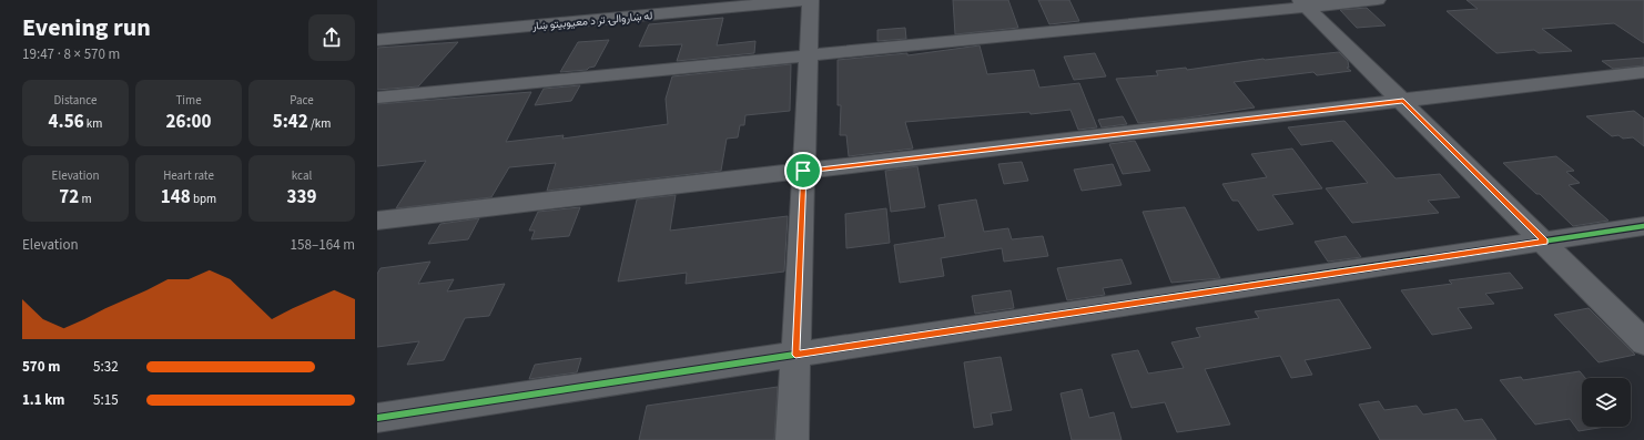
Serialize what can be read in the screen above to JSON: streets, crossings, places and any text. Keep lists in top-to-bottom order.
{
  "streets": {
    "street": ["له ښاروالۍ تر د معیوبیتو ښار"]
  },
  "page": {
    "heading": ["Evening run", "19:47 · 8 × 570 m"],
    "stats": [
      ["Distance", "4.56 km"],
      ["Time", "26:00"],
      ["Pace", "5:42 /km"],
      ["Elevation", "72 m"],
      ["Heart rate", "148 bpm"],
      ["kcal", "339"]
    ],
    "chart": ["Elevation", "158–164 m"],
    "list": [
      {
        "name": "570 m",
        "note": "5:32"
      },
      {
        "name": "1.1 km",
        "note": "5:15"
      }
    ]
  }
}
